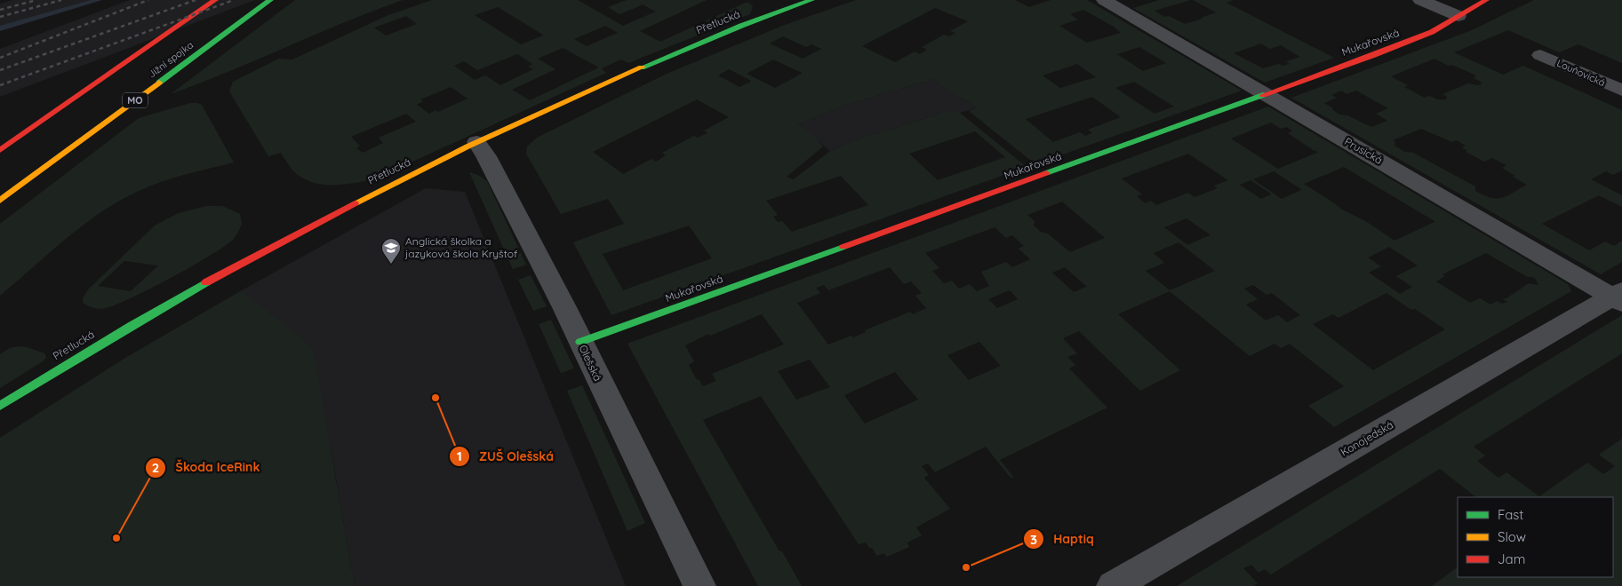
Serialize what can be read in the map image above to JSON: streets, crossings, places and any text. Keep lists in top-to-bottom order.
{
  "streets": {
    "main road": [
      "Přetlucká",
      "Mukařovská",
      "Jižní spojka",
      "MO"
    ],
    "street": [
      "Louňovická",
      "Prusická",
      "Olešská",
      "Konojedská"
    ]
  },
  "crossings": [
    ["Přetlucká", "Olešská"],
    ["Mukařovská", "Prusická"],
    ["Mukařovská", "Olešská"],
    ["Prusická", "Konojedská"]
  ],
  "places": {
    "school or university": ["Anglická školka a jazyková škola Kryštof"],
    "other": ["ZUŠ Olešská", "Škoda IceRink", "Haptiq"]
  },
  "legend": ["Fast", "Slow", "Jam"]
}
